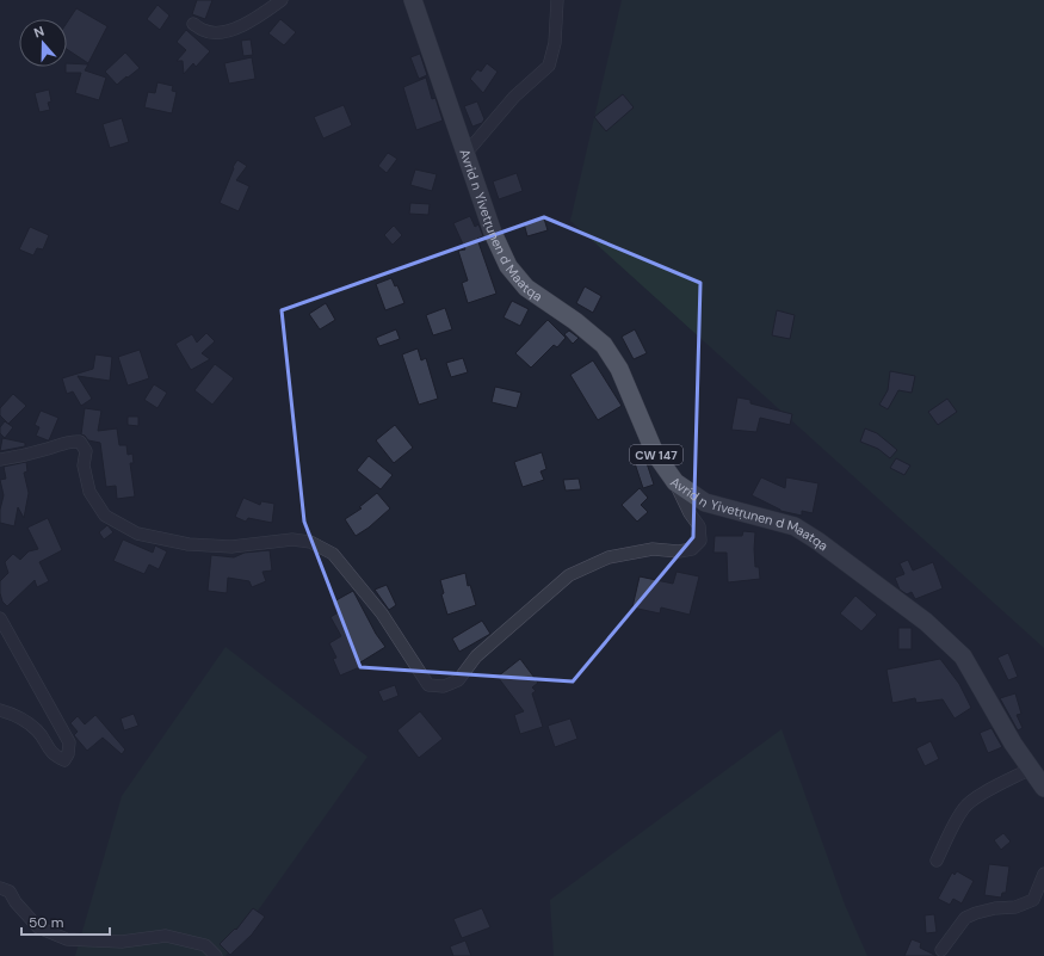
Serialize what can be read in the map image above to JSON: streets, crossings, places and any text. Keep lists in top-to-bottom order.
{
  "streets": {
    "main road": ["Avrid n Yivetṛunen d Maatqa", "CW 147"]
  },
  "scale_bar": "50 m",
  "north": "top"
}
